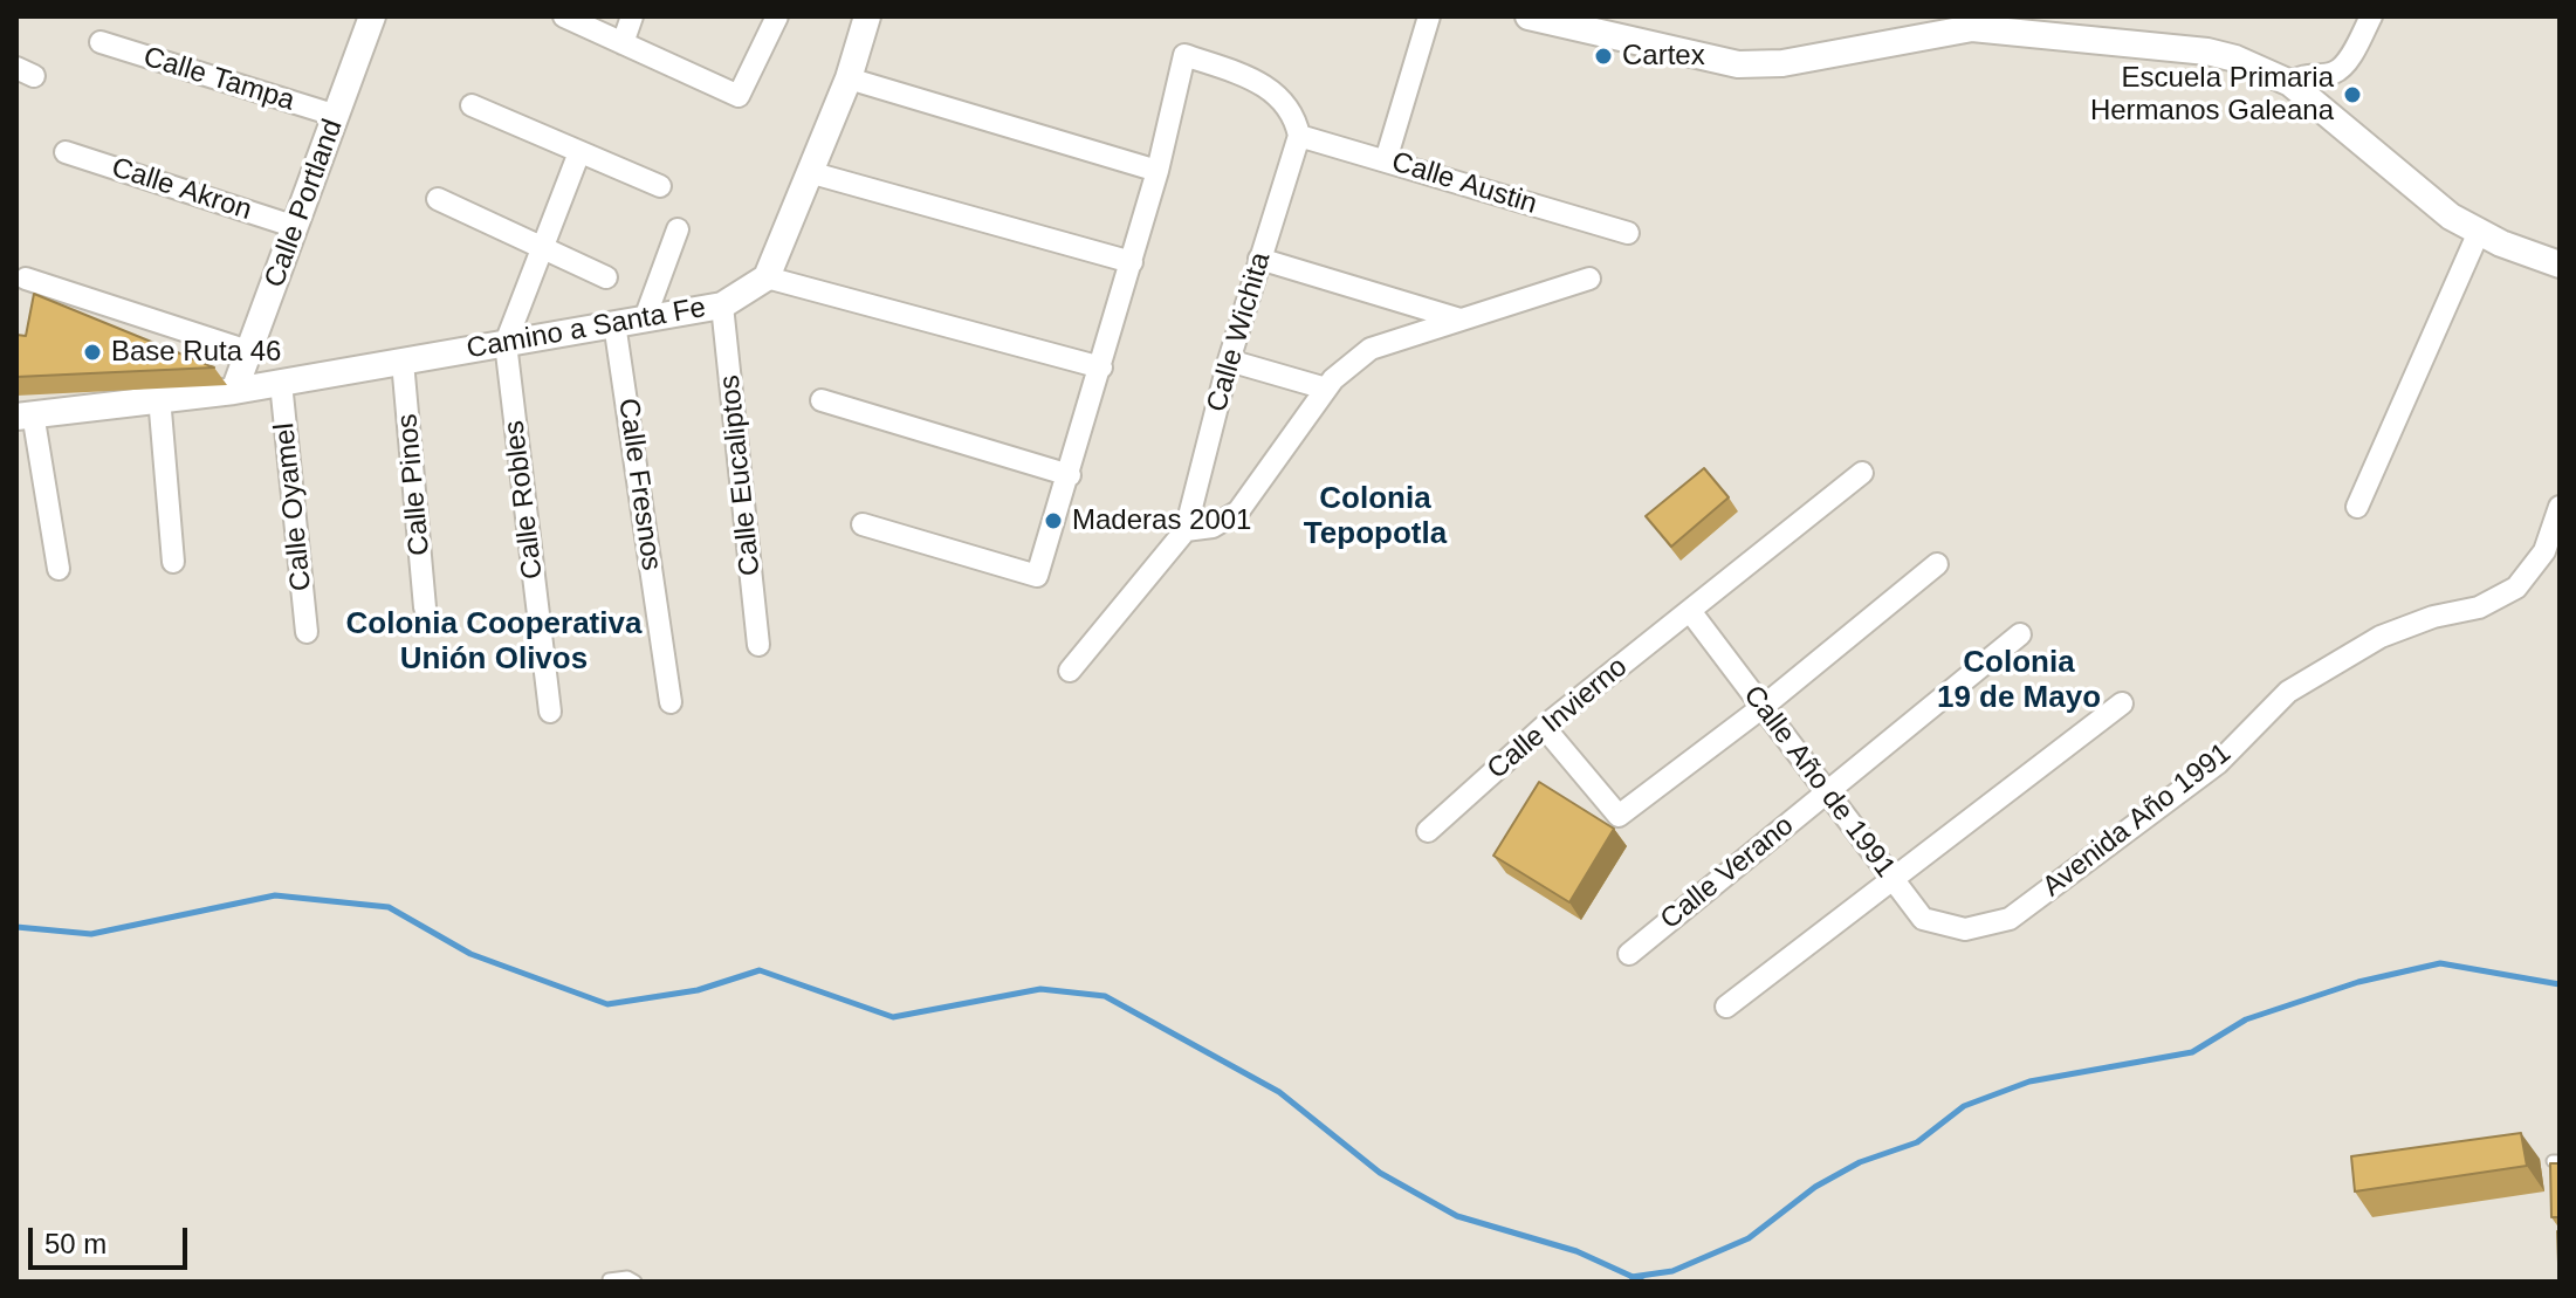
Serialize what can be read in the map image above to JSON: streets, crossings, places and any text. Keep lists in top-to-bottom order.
{
  "streets": {
    "street": [
      "Calle Tampa",
      "Calle Austin",
      "Calle Akron",
      "Calle Portland",
      "Camino a Santa Fe",
      "Calle Wichita",
      "Calle Eucaliptos",
      "Calle Pinos",
      "Calle Fresnos",
      "Calle Robles",
      "Calle Oyamel",
      "Calle Invierno",
      "Calle Año de 1991",
      "Avenida Año 1991",
      "Calle Verano"
    ]
  },
  "crossings": [
    ["Calle Tampa", "Calle Portland"],
    ["Calle Austin", "Calle Wichita"],
    ["Calle Akron", "Calle Portland"],
    ["Calle Portland", "Camino a Santa Fe"],
    ["Camino a Santa Fe", "Calle Eucaliptos"],
    ["Camino a Santa Fe", "Calle Pinos"],
    ["Camino a Santa Fe", "Calle Fresnos"],
    ["Camino a Santa Fe", "Calle Robles"],
    ["Camino a Santa Fe", "Calle Oyamel"],
    ["Calle Invierno", "Calle Año de 1991"],
    ["Calle Año de 1991", "Avenida Año 1991"],
    ["Calle Año de 1991", "Calle Verano"]
  ],
  "districts": ["Colonia Tepopotla", "Colonia Cooperativa Unión Olivos", "Colonia 19 de Mayo"],
  "places": [
    "Cartex",
    "Escuela Primaria Hermanos Galeana",
    "Base Ruta 46",
    "Maderas 2001"
  ],
  "scale_bar": "50 m"
}
